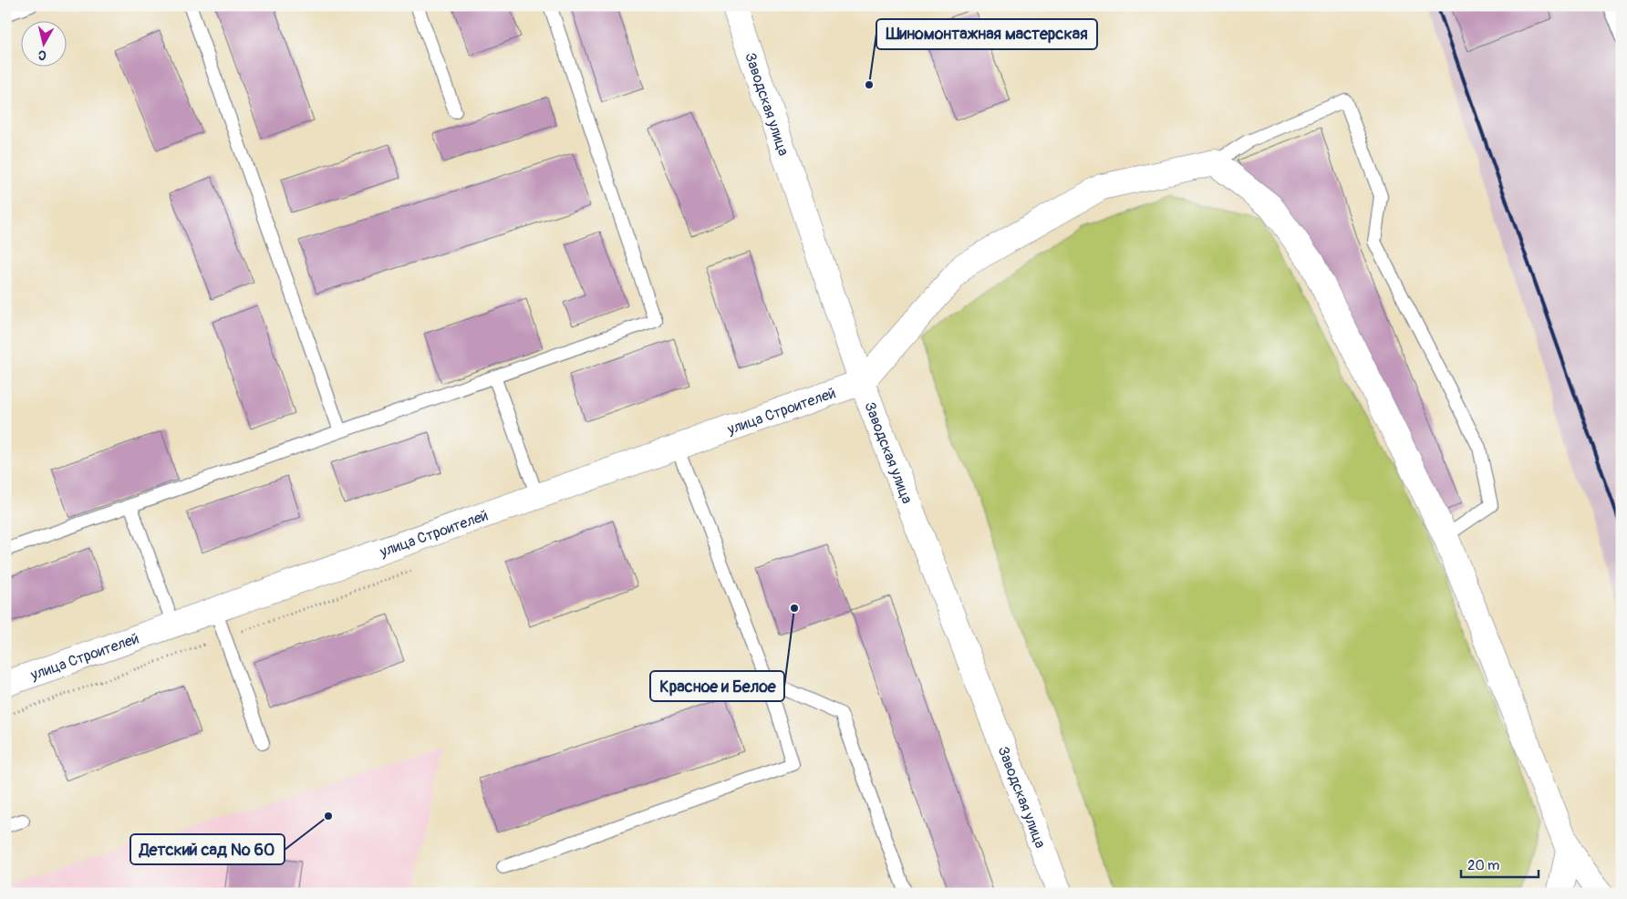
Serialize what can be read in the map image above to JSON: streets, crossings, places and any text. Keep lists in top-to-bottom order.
{
  "streets": {
    "street": ["Заводская улица", "улица Строителей"]
  },
  "crossings": [
    ["Заводская улица", "улица Строителей"]
  ],
  "places": ["Шиномонтажная мастерская", "Красное и Белое", "Детский сад № 60"],
  "scale_bar": "20 m",
  "north": "bottom"
}
